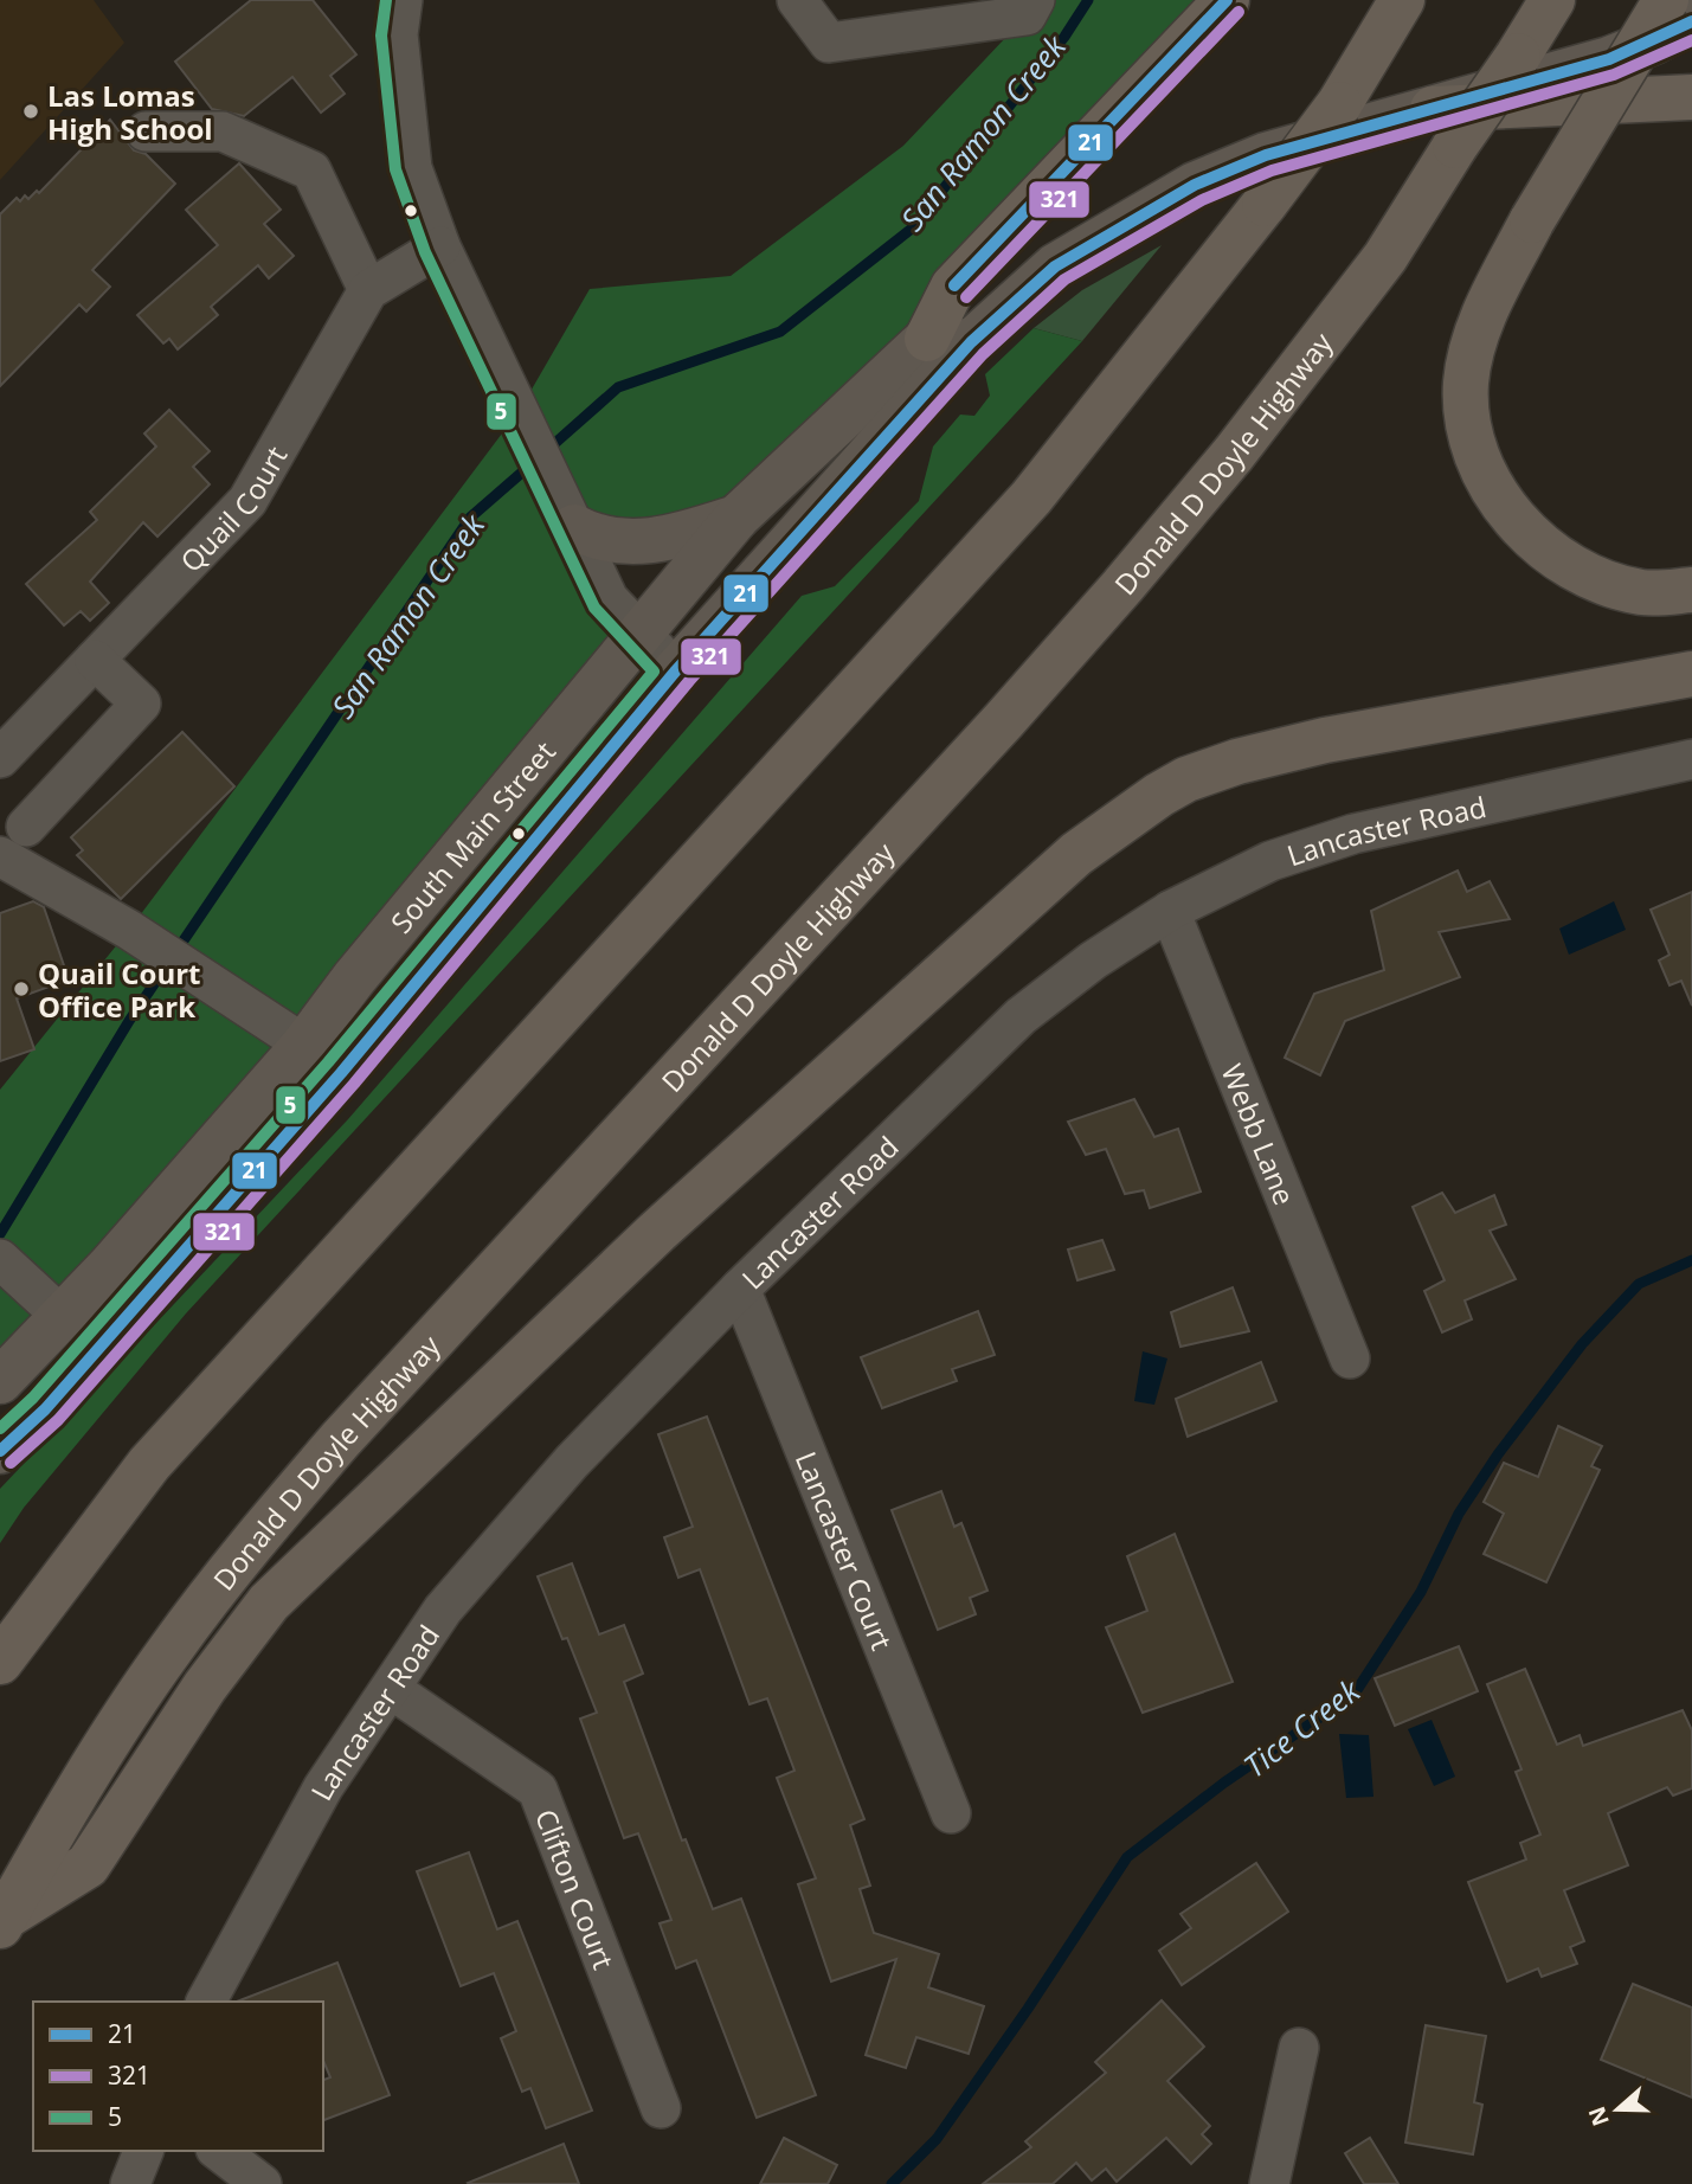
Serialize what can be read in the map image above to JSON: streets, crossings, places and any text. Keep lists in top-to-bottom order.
{
  "streets": {
    "highway": ["Donald D Doyle Highway"],
    "main road": ["South Main Street"],
    "street": [
      "Quail Court",
      "Lancaster Road",
      "Webb Lane",
      "Lancaster Court",
      "Clifton Court"
    ]
  },
  "crossings": [
    ["Donald D Doyle Highway", "South Main Street"],
    ["Lancaster Road", "Webb Lane"],
    ["Lancaster Road", "Lancaster Court"],
    ["Lancaster Road", "Clifton Court"]
  ],
  "water": ["San Ramon Creek", "Tice Creek"],
  "places": ["Las Lomas High School", "Quail Court Office Park"],
  "lines": ["transit line 21", "transit line 5", "transit line 321"],
  "legend": ["21", "321", "5"],
  "north": "left"
}
